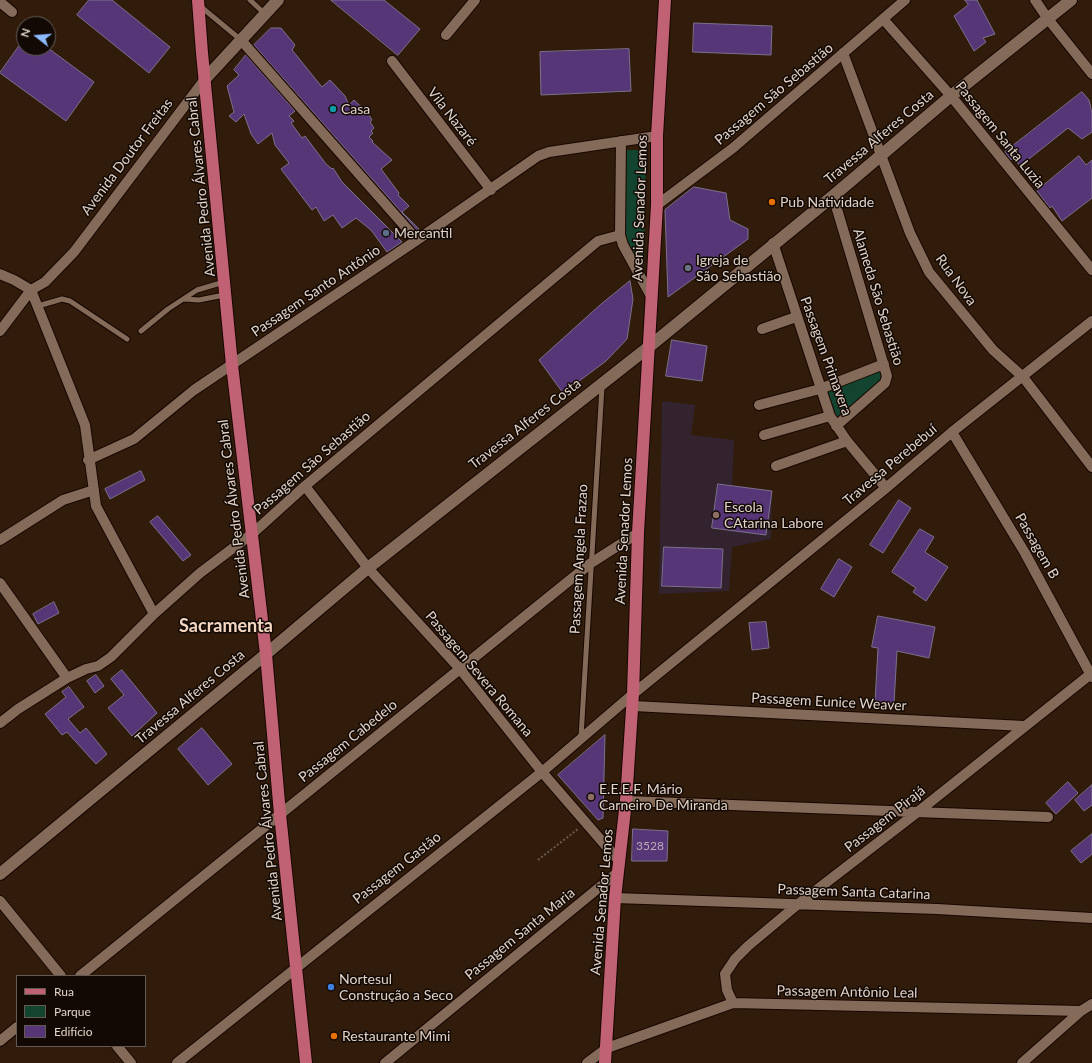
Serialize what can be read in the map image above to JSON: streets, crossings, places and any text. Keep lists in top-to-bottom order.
{
  "streets": {
    "main road": ["Avenida Pedro Álvares Cabral", "Avenida Senador Lemos"],
    "street": [
      "Passagem São Sebastião",
      "Vila Nazaré",
      "Passagem Santa Luzia",
      "Travessa Alferes Costa",
      "Avenida Doutor Freitas",
      "Rua Nova",
      "Passagem Santo Antônio",
      "Alameda São Sebastião",
      "Passagem Primavera",
      "Travessa Perebebuí",
      "Passagem B",
      "Passagem Severa Romana",
      "Passagem Eunice Weaver",
      "Passagem Cabedelo",
      "Passagem Pirajá",
      "Passagem Gastão",
      "Passagem Santa Catarina",
      "Passagem Santa Maria",
      "Passagem Antônio Leal"
    ],
    "lane": ["Passagem Angela Frazao"]
  },
  "crossings": [
    ["Passagem São Sebastião", "Passagem Santa Luzia"],
    ["Passagem São Sebastião", "Avenida Pedro Álvares Cabral"],
    ["Passagem São Sebastião", "Avenida Senador Lemos"],
    ["Passagem São Sebastião", "Rua Nova"],
    ["Passagem São Sebastião", "Passagem Severa Romana"],
    ["Vila Nazaré", "Passagem Santo Antônio"],
    ["Passagem Santa Luzia", "Travessa Alferes Costa"],
    ["Travessa Alferes Costa", "Avenida Pedro Álvares Cabral"],
    ["Travessa Alferes Costa", "Avenida Senador Lemos"],
    ["Travessa Alferes Costa", "Rua Nova"],
    ["Travessa Alferes Costa", "Alameda São Sebastião"],
    ["Travessa Alferes Costa", "Passagem Primavera"],
    ["Travessa Alferes Costa", "Passagem Angela Frazao"],
    ["Travessa Alferes Costa", "Passagem Severa Romana"],
    ["Avenida Doutor Freitas", "Avenida Pedro Álvares Cabral"],
    ["Avenida Pedro Álvares Cabral", "Passagem Santo Antônio"],
    ["Avenida Pedro Álvares Cabral", "Passagem Cabedelo"],
    ["Avenida Pedro Álvares Cabral", "Passagem Gastão"],
    ["Avenida Senador Lemos", "Passagem Santo Antônio"],
    ["Avenida Senador Lemos", "Travessa Perebebuí"],
    ["Avenida Senador Lemos", "Passagem Severa Romana"],
    ["Avenida Senador Lemos", "Passagem Eunice Weaver"],
    ["Avenida Senador Lemos", "Passagem Cabedelo"],
    ["Avenida Senador Lemos", "Passagem Gastão"],
    ["Avenida Senador Lemos", "Passagem Santa Catarina"],
    ["Avenida Senador Lemos", "Passagem Santa Maria"],
    ["Avenida Senador Lemos", "Passagem Antônio Leal"],
    ["Rua Nova", "Travessa Perebebuí"],
    ["Alameda São Sebastião", "Passagem Primavera"],
    ["Passagem Primavera", "Travessa Perebebuí"],
    ["Travessa Perebebuí", "Passagem B"],
    ["Travessa Perebebuí", "Passagem Eunice Weaver"],
    ["Travessa Perebebuí", "Passagem Gastão"],
    ["Passagem B", "Passagem Pirajá"],
    ["Passagem Angela Frazao", "Passagem Cabedelo"],
    ["Passagem Angela Frazao", "Passagem Gastão"],
    ["Passagem Severa Romana", "Passagem Cabedelo"],
    ["Passagem Severa Romana", "Passagem Gastão"],
    ["Passagem Severa Romana", "Passagem Santa Maria"],
    ["Passagem Eunice Weaver", "Passagem Pirajá"],
    ["Passagem Eunice Weaver", "Passagem Gastão"],
    ["Passagem Pirajá", "Passagem Santa Catarina"],
    ["Passagem Pirajá", "Passagem Antônio Leal"]
  ],
  "districts": ["Sacramenta"],
  "places": [
    "Casa",
    "Pub Natividade",
    "Mercantil",
    "Igreja de São Sebastião",
    "Escola CAtarina Labore",
    "E.E.E.F. Mário Carneiro De Miranda",
    "Nortesul Construção a Seco",
    "Restaurante Mimi"
  ],
  "house_numbers": ["3528"],
  "legend": ["Rua", "Parque", "Edifício"],
  "north": "left"
}
